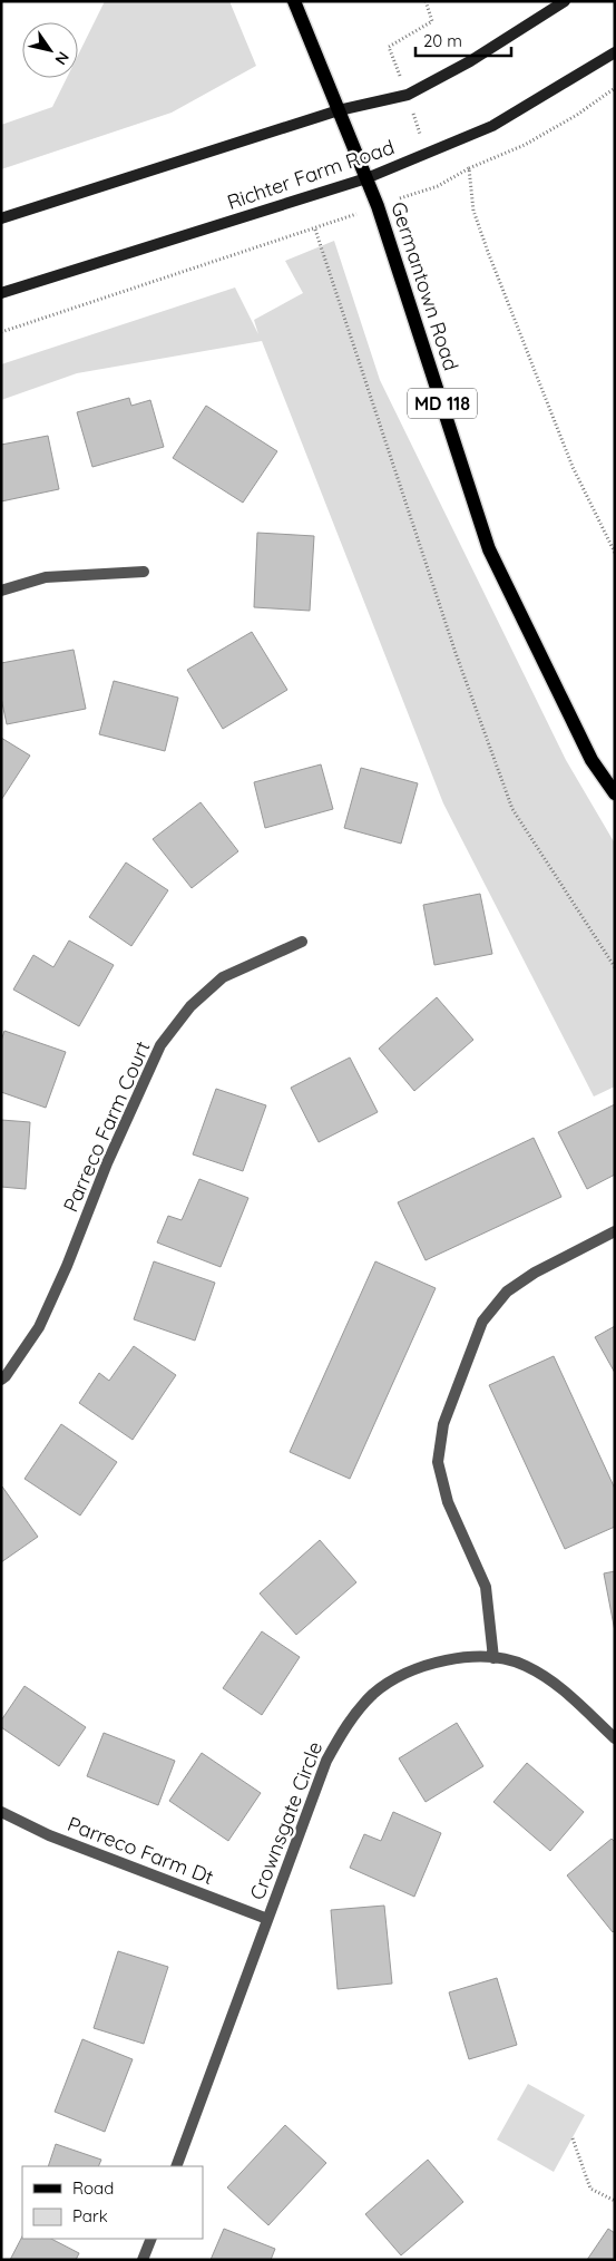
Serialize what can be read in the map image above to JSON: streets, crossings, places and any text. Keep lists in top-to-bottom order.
{
  "streets": {
    "main road": ["Richter Farm Road", "Germantown Road", "MD 118"],
    "street": ["Parreco Farm Court", "Crownsgate Circle", "Parreco Farm Dt"]
  },
  "crossings": [
    ["Richter Farm Road", "Germantown Road"],
    ["Crownsgate Circle", "Parreco Farm Dt"]
  ],
  "legend": ["Road", "Park"],
  "scale_bar": "20 m",
  "north": "bottom right"
}
